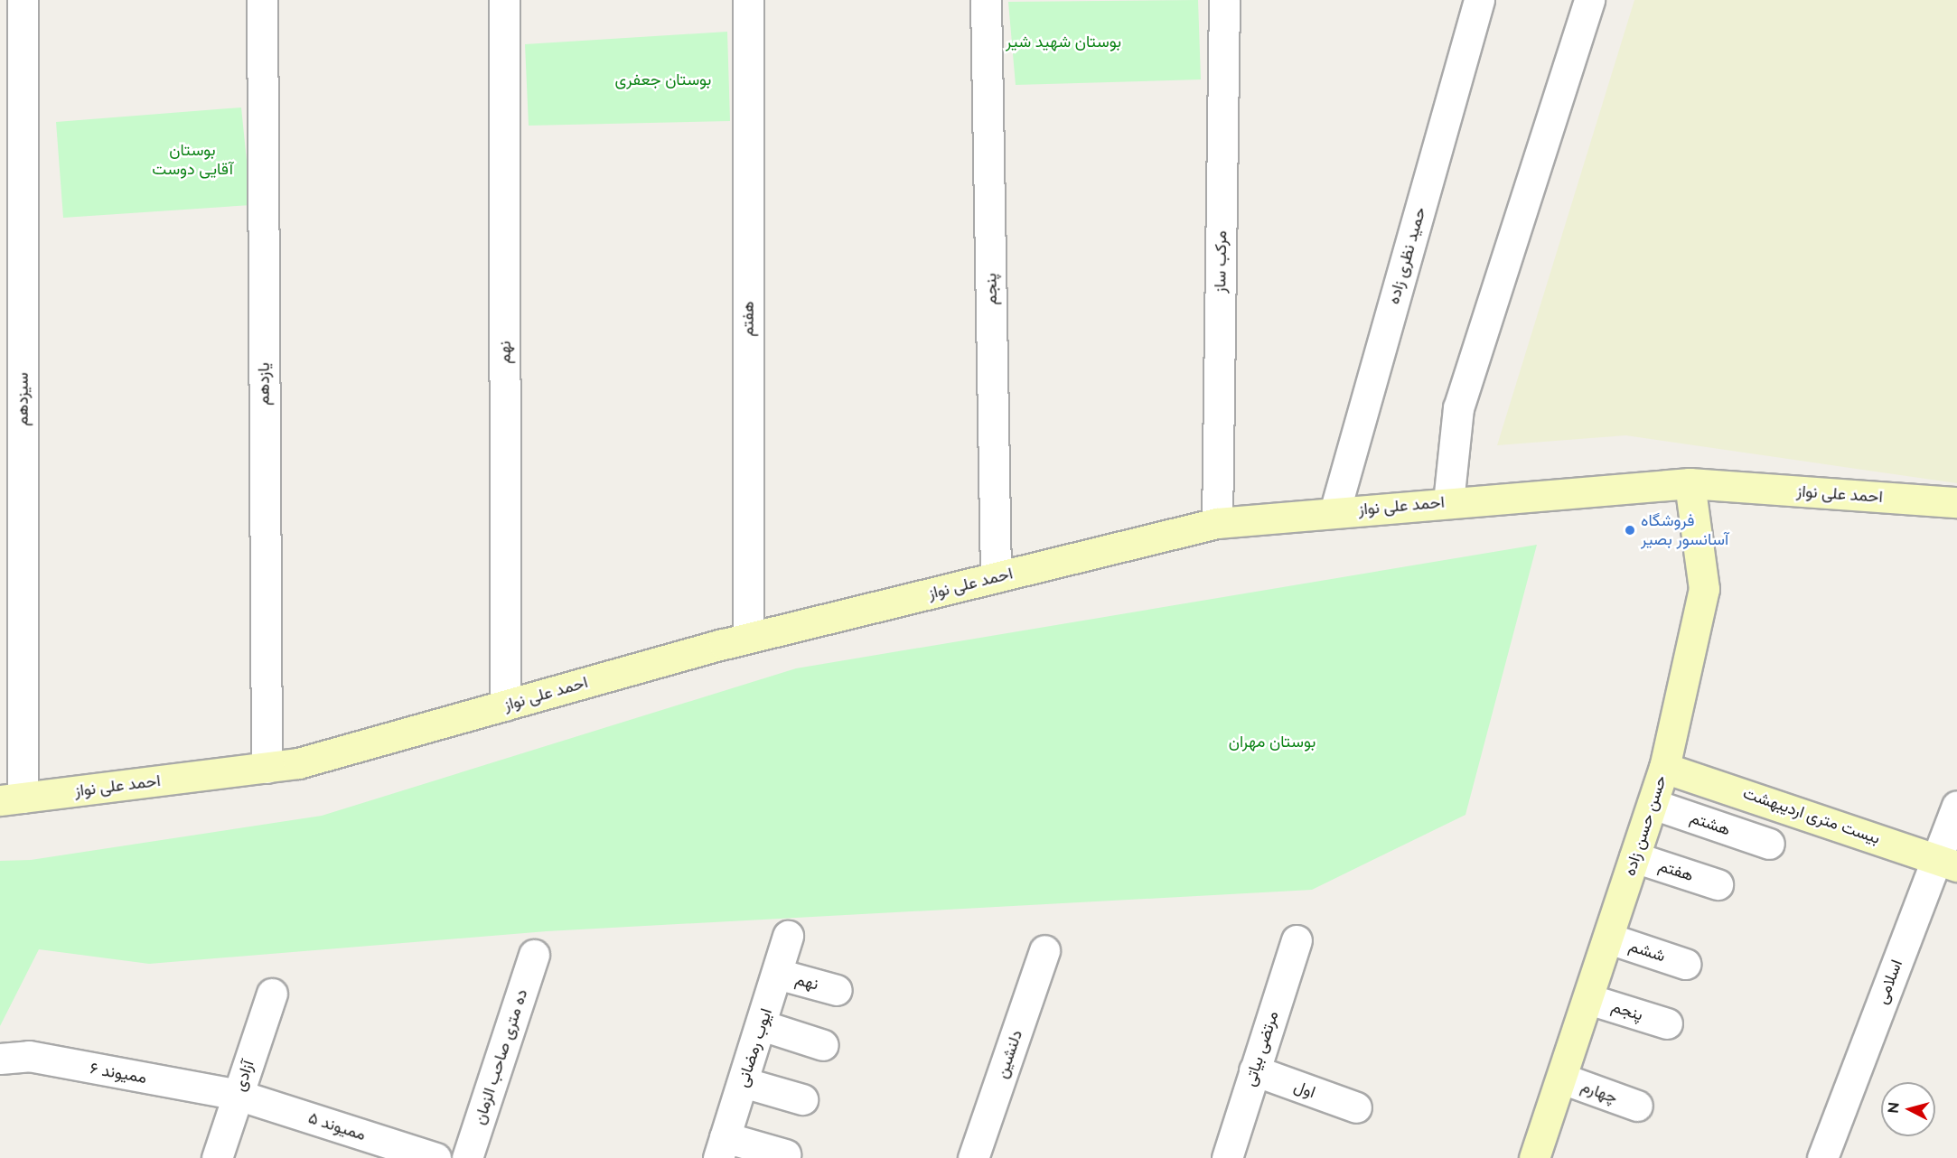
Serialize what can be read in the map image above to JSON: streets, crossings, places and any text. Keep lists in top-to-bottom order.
{
  "streets": {
    "main road": ["احمد علی نواز", "بیست متری اردیبهشت", "حسن حسن زاده"],
    "street": [
      "حمید نظری زاده",
      "مرکب ساز",
      "پنجم",
      "هفتم",
      "نهم",
      "یازدهم",
      "سیزدهم",
      "هشتم",
      "ششم",
      "اسلامی",
      "ایوب رمضانی",
      "مرتضی بیاتی",
      "دلنشین",
      "ده متری صاحب الزمان",
      "ممیوند ۶",
      "آزادی",
      "اول",
      "چهارم",
      "ممیوند ۵"
    ]
  },
  "crossings": [
    ["حمید نظری زاده", "احمد علی نواز"],
    ["مرکب ساز", "احمد علی نواز"],
    ["پنجم", "احمد علی نواز"],
    ["پنجم", "حسن حسن زاده"],
    ["هفتم", "احمد علی نواز"],
    ["هفتم", "حسن حسن زاده"],
    ["نهم", "احمد علی نواز"],
    ["نهم", "ایوب رمضانی"],
    ["یازدهم", "احمد علی نواز"],
    ["سیزدهم", "احمد علی نواز"],
    ["احمد علی نواز", "حسن حسن زاده"],
    ["بیست متری اردیبهشت", "حسن حسن زاده"],
    ["بیست متری اردیبهشت", "اسلامی"],
    ["هشتم", "حسن حسن زاده"],
    ["حسن حسن زاده", "ششم"],
    ["حسن حسن زاده", "چهارم"],
    ["مرتضی بیاتی", "اول"],
    ["ممیوند ۶", "آزادی"],
    ["ممیوند ۶", "ممیوند ۵"],
    ["آزادی", "ممیوند ۵"]
  ],
  "parks": [
    "بوستان شهید شیر",
    "بوستان جعفری",
    "بوستان آقایی دوست",
    "بوستان مهران"
  ],
  "places": ["فروشگاه آسانسور بصیر"],
  "north": "left"
}
